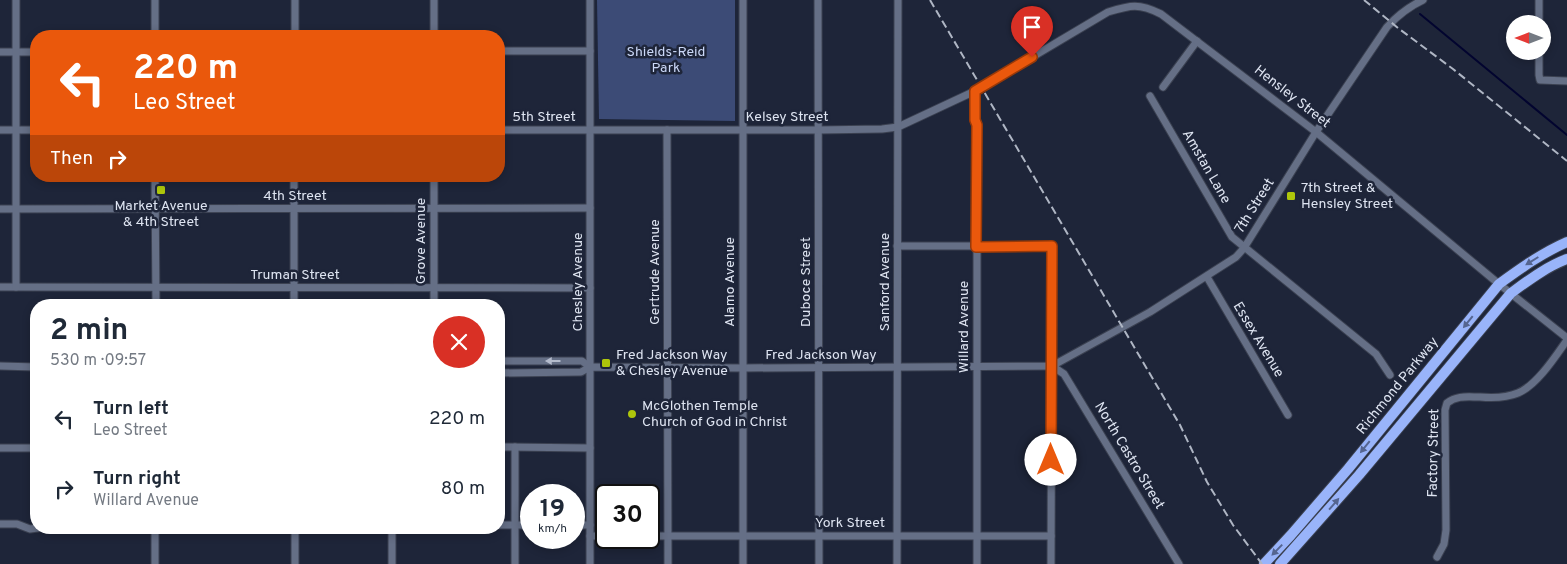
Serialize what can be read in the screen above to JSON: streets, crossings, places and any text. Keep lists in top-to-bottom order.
{
  "streets": {
    "highway": ["Richmond Parkway"],
    "street": [
      "Hensley Street",
      "5th Street",
      "Kelsey Street",
      "Amstan Lane",
      "4th Street",
      "7th Street",
      "Grove Avenue",
      "Gertrude Avenue",
      "Truman Street",
      "Chesley Avenue",
      "Alamo Avenue",
      "Duboce Street",
      "Sanford Avenue",
      "Willard Avenue",
      "Essex Avenue",
      "Fred Jackson Way",
      "Factory Street",
      "North Castro Street",
      "York Street"
    ]
  },
  "crossings": [
    ["Hensley Street", "Kelsey Street"],
    ["Hensley Street", "7th Street"],
    ["Hensley Street", "Willard Avenue"],
    ["Hensley Street", "Richmond Parkway"],
    ["Hensley Street", "Factory Street"],
    ["5th Street", "Kelsey Street"],
    ["5th Street", "Chesley Avenue"],
    ["Kelsey Street", "Gertrude Avenue"],
    ["Kelsey Street", "Chesley Avenue"],
    ["Kelsey Street", "Alamo Avenue"],
    ["Kelsey Street", "Duboce Street"],
    ["Kelsey Street", "Sanford Avenue"],
    ["Kelsey Street", "Willard Avenue"],
    ["Amstan Lane", "7th Street"],
    ["4th Street", "Grove Avenue"],
    ["4th Street", "Chesley Avenue"],
    ["7th Street", "Essex Avenue"],
    ["7th Street", "Fred Jackson Way"],
    ["7th Street", "North Castro Street"],
    ["Grove Avenue", "Truman Street"],
    ["Gertrude Avenue", "Fred Jackson Way"],
    ["Gertrude Avenue", "York Street"],
    ["Truman Street", "Chesley Avenue"],
    ["Chesley Avenue", "Fred Jackson Way"],
    ["Alamo Avenue", "Fred Jackson Way"],
    ["Alamo Avenue", "York Street"],
    ["Duboce Street", "Fred Jackson Way"],
    ["Duboce Street", "York Street"],
    ["Sanford Avenue", "Fred Jackson Way"],
    ["Sanford Avenue", "York Street"],
    ["Willard Avenue", "Fred Jackson Way"],
    ["Willard Avenue", "York Street"],
    ["Fred Jackson Way", "North Castro Street"]
  ],
  "parks": ["Shields-Reid Park"],
  "places": {
    "transit": ["Market Avenue & 4th Street", "7th Street & Hensley Street", "Fred Jackson Way & Chesley Avenue"],
    "other": ["McGlothen Temple Church of God in Christ"]
  },
  "north": "left",
  "page": {
    "turn": ["220 m", "Leo Street"],
    "then": "Then",
    "heading": ["2 min", "530 m · 09:57"],
    "list": [
      {
        "name": "Turn left",
        "note": "Leo Street",
        "value": "220 m"
      },
      {
        "name": "Turn right",
        "note": "Willard Avenue",
        "value": "80 m"
      }
    ],
    "speed": "19 km/h",
    "limit": "30"
  }
}
